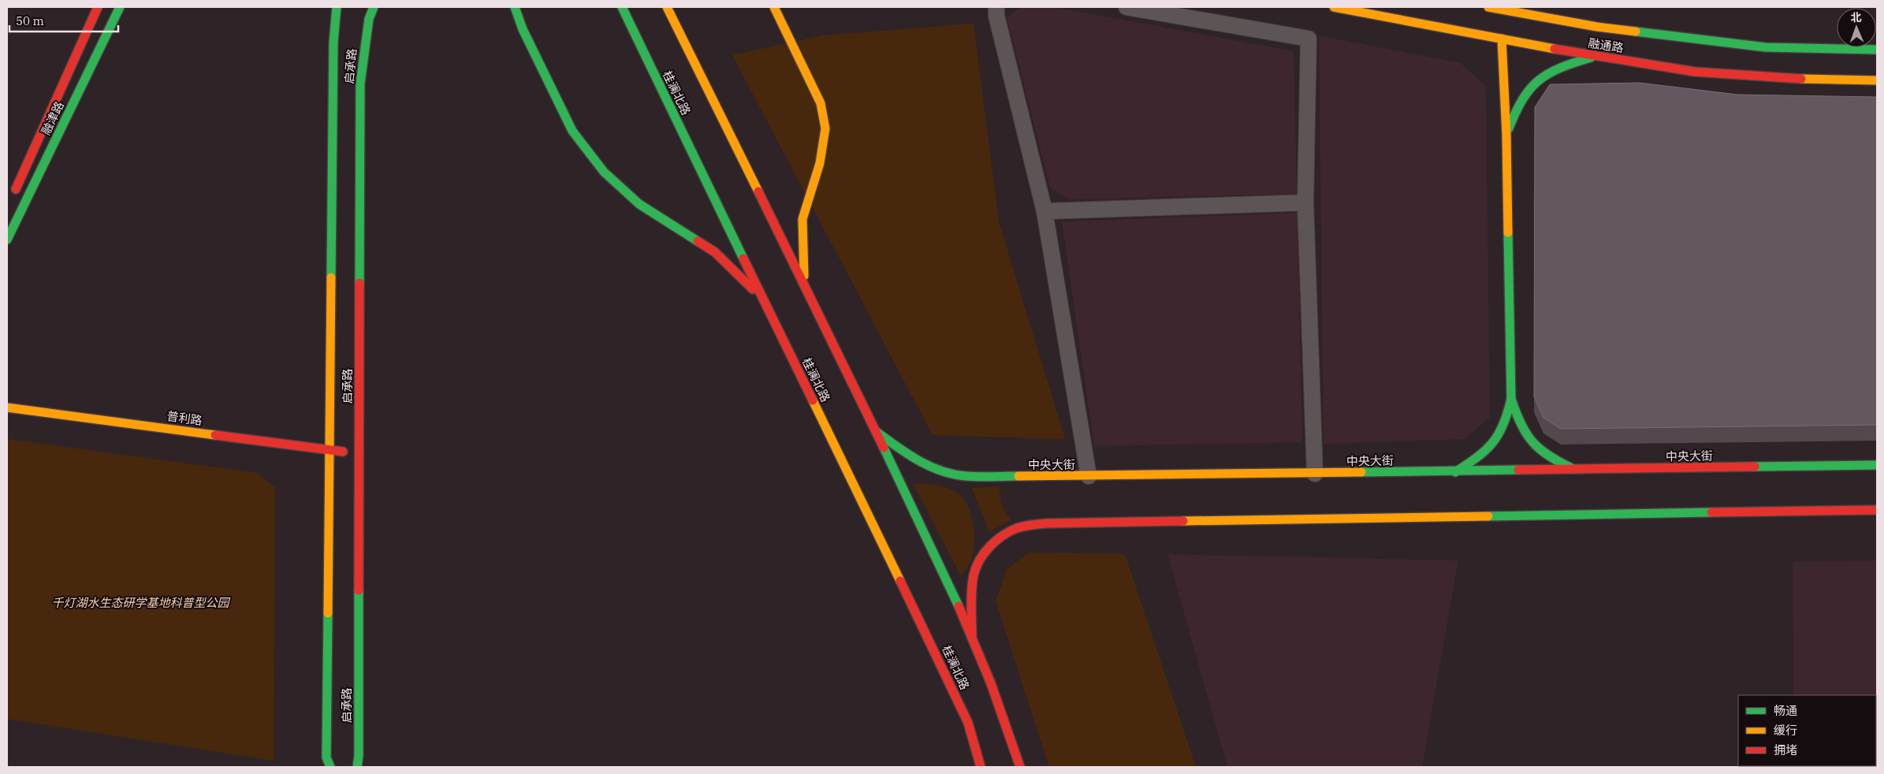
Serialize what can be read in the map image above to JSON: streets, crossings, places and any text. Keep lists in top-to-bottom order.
{
  "streets": {
    "main road": [
      "融通路",
      "启承路",
      "桂澜北路",
      "融津路",
      "普利路",
      "中央大街"
    ]
  },
  "crossings": [
    ["启承路", "普利路"]
  ],
  "parks": ["千灯湖水生态研学基地科普型公园"],
  "legend": ["畅通", "缓行", "拥堵"],
  "scale_bar": "50 m",
  "north": "top"
}
